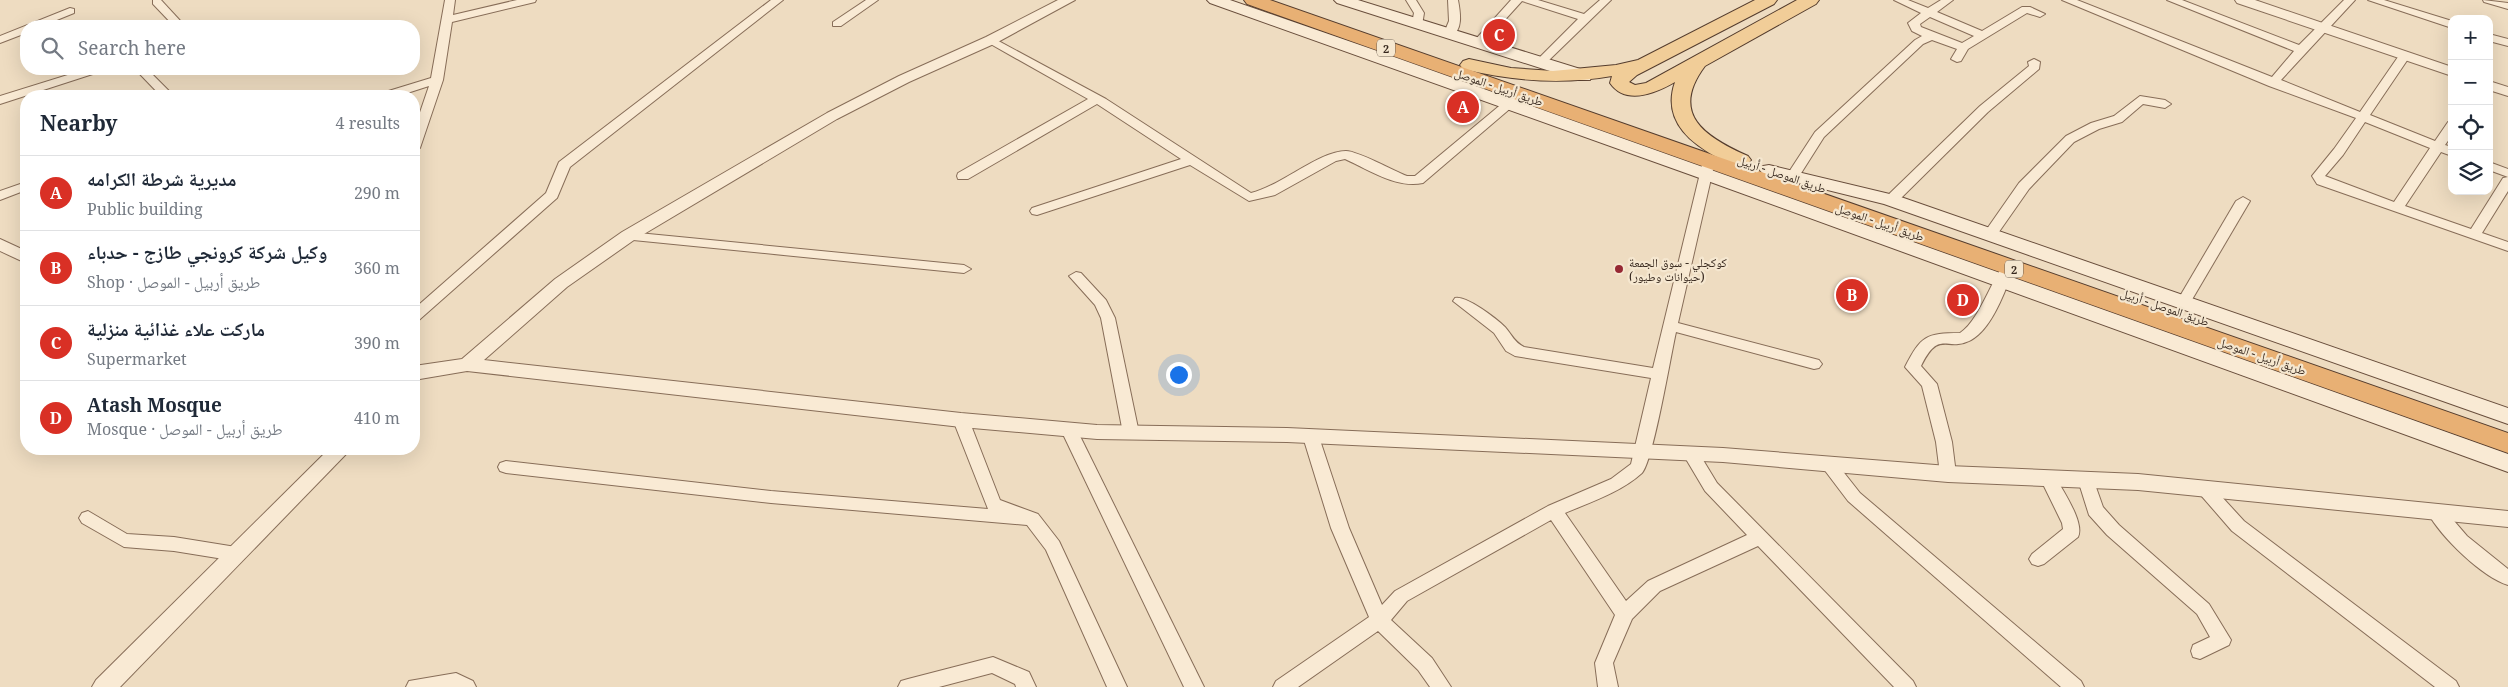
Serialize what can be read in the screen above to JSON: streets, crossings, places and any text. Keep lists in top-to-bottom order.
{
  "streets": {
    "highway": ["2", "طريق أربيل - الموصل", "طريق الموصل - أربيل"]
  },
  "crossings": [
    ["طريق أربيل - الموصل", "طريق الموصل - أربيل"]
  ],
  "places": ["كوكجلي - سوق الجمعة (حيوانات وطيور)"],
  "page": {
    "map_buttons": ["+", "−"],
    "pins": [
      "C",
      "A",
      "B",
      "D"
    ],
    "search": "Search here",
    "heading": ["Nearby", "4 results"],
    "list": [
      {
        "mark": "A",
        "name": "مديرية شرطة الكرامه",
        "note": "Public building",
        "value": "290 m"
      },
      {
        "mark": "B",
        "name": "وكيل شركة كرونجي طازج - حدباء",
        "note": "Shop · طريق أربيل - الموصل",
        "value": "360 m"
      },
      {
        "mark": "C",
        "name": "ماركت علاء غذائية منزلية",
        "note": "Supermarket",
        "value": "390 m"
      },
      {
        "mark": "D",
        "name": "Atash Mosque",
        "note": "Mosque · طريق أربيل - الموصل",
        "value": "410 m"
      }
    ]
  }
}
